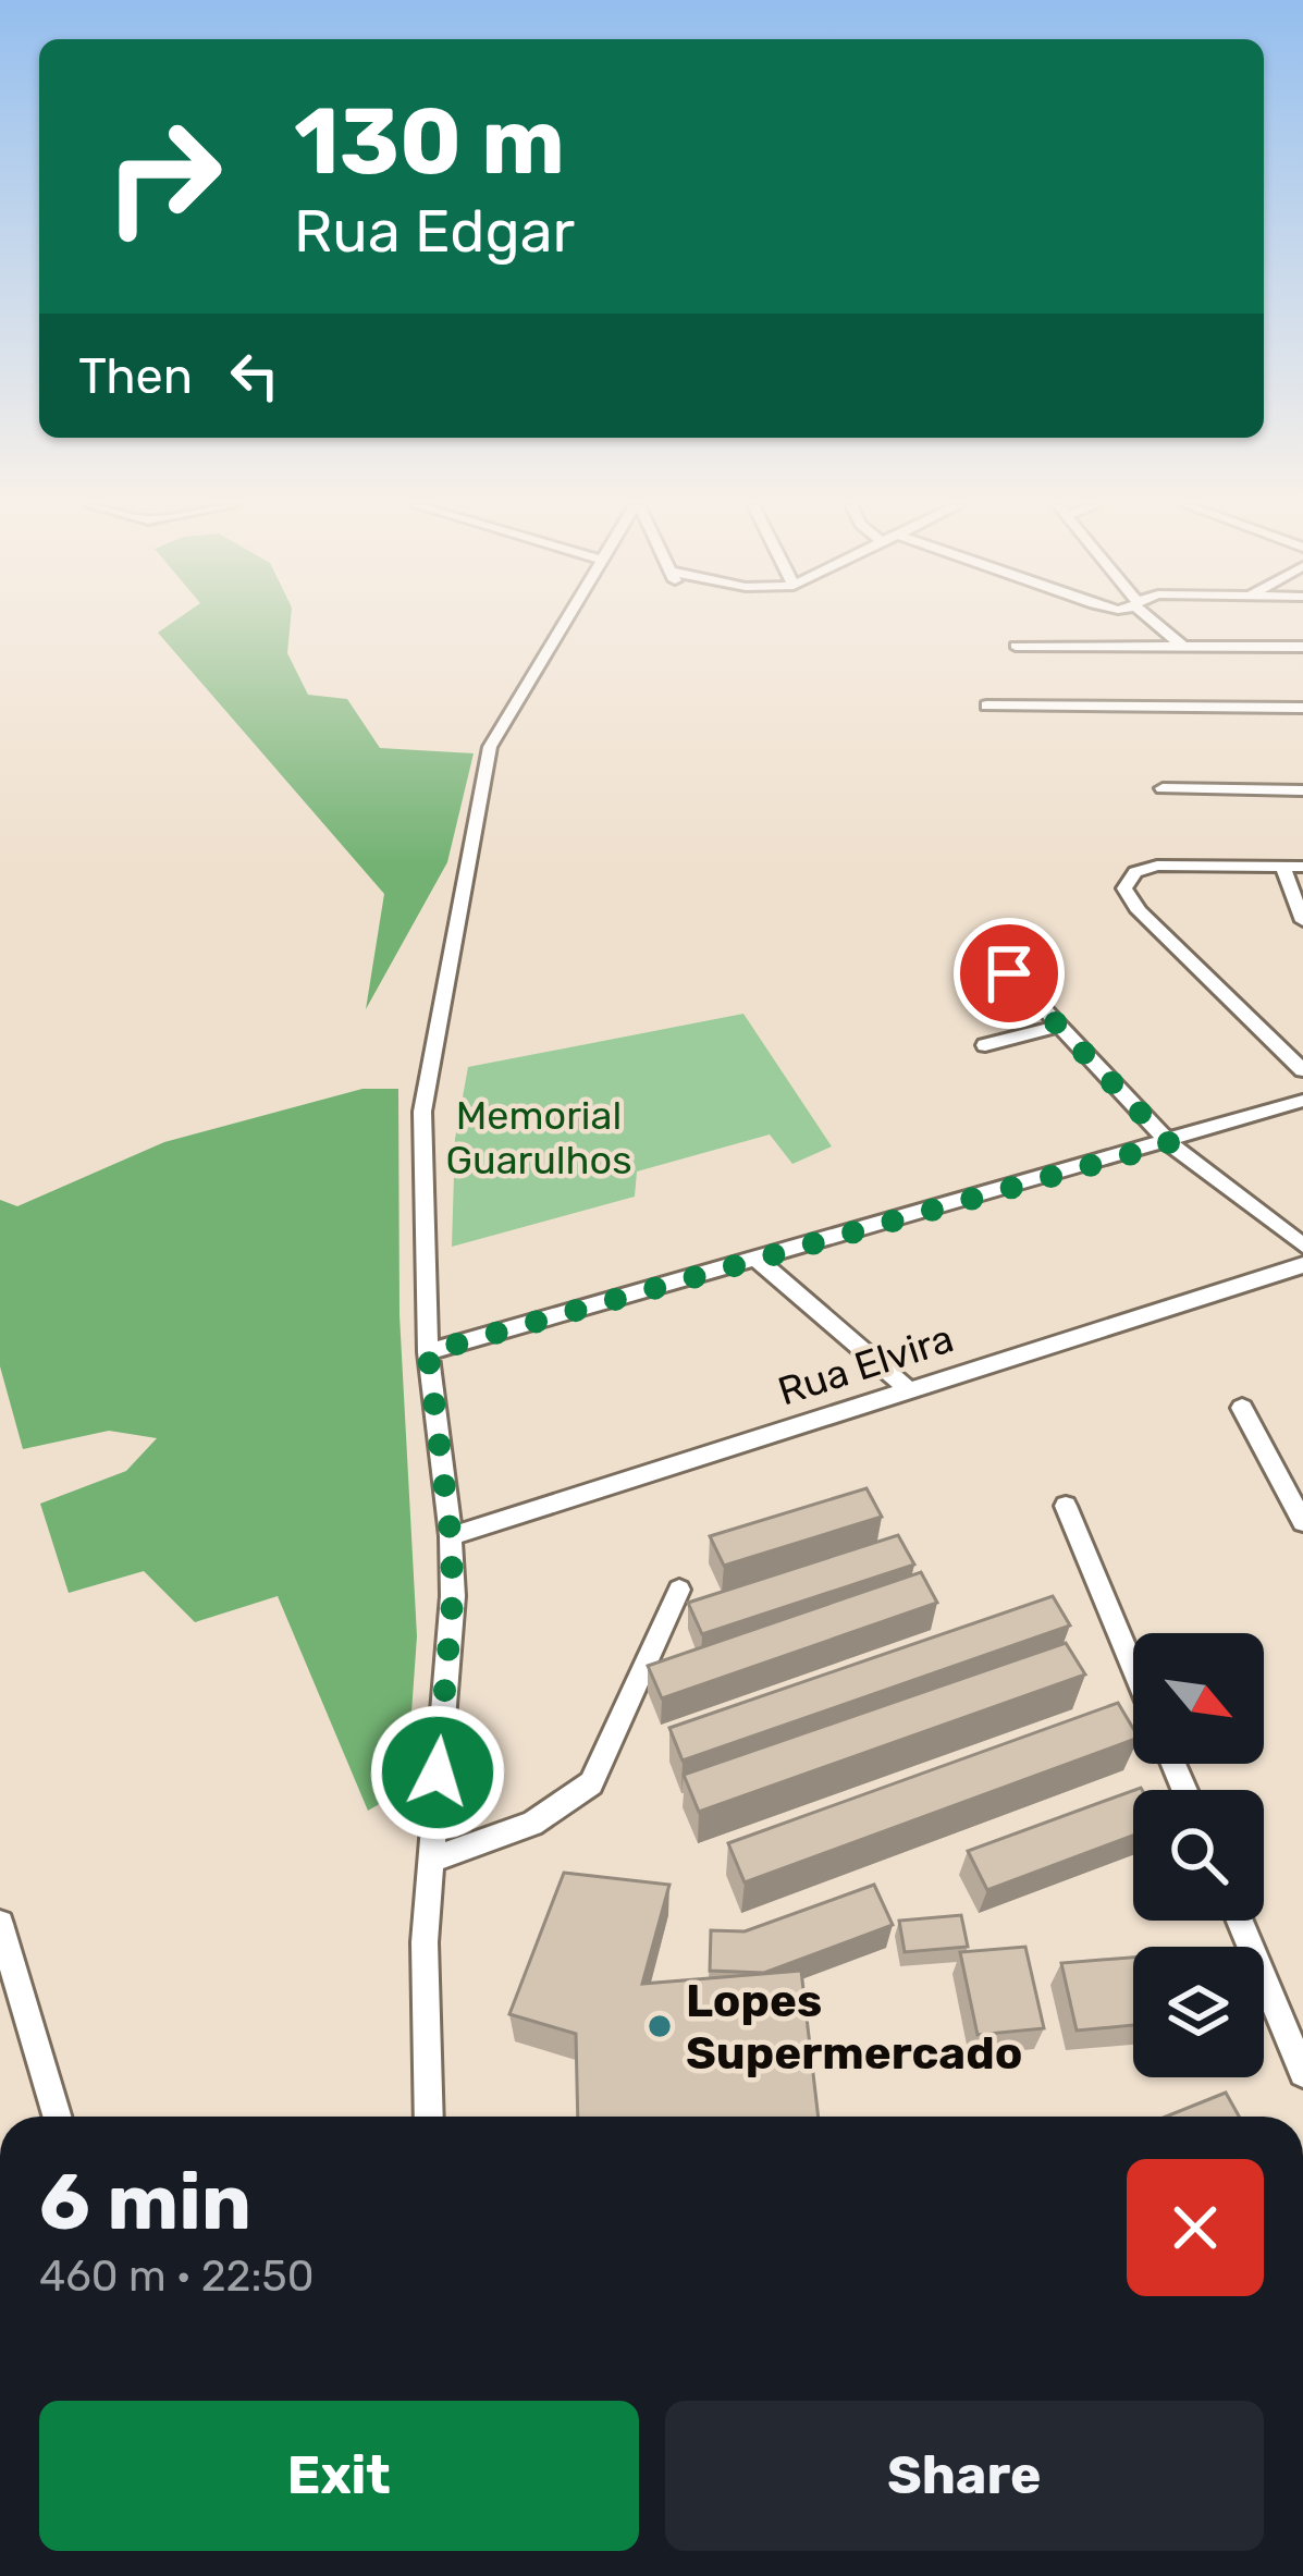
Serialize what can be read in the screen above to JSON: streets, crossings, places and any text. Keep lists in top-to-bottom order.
{
  "streets": {
    "street": ["Rua Elvira"]
  },
  "parks": ["Memorial Guarulhos"],
  "places": ["Lopes Supermercado"],
  "north": "bottom right",
  "page": {
    "turn": ["130 m", "Rua Edgar"],
    "then": "Then",
    "heading": ["6 min", "460 m · 22:50"],
    "buttons": ["Exit", "Share"]
  }
}
